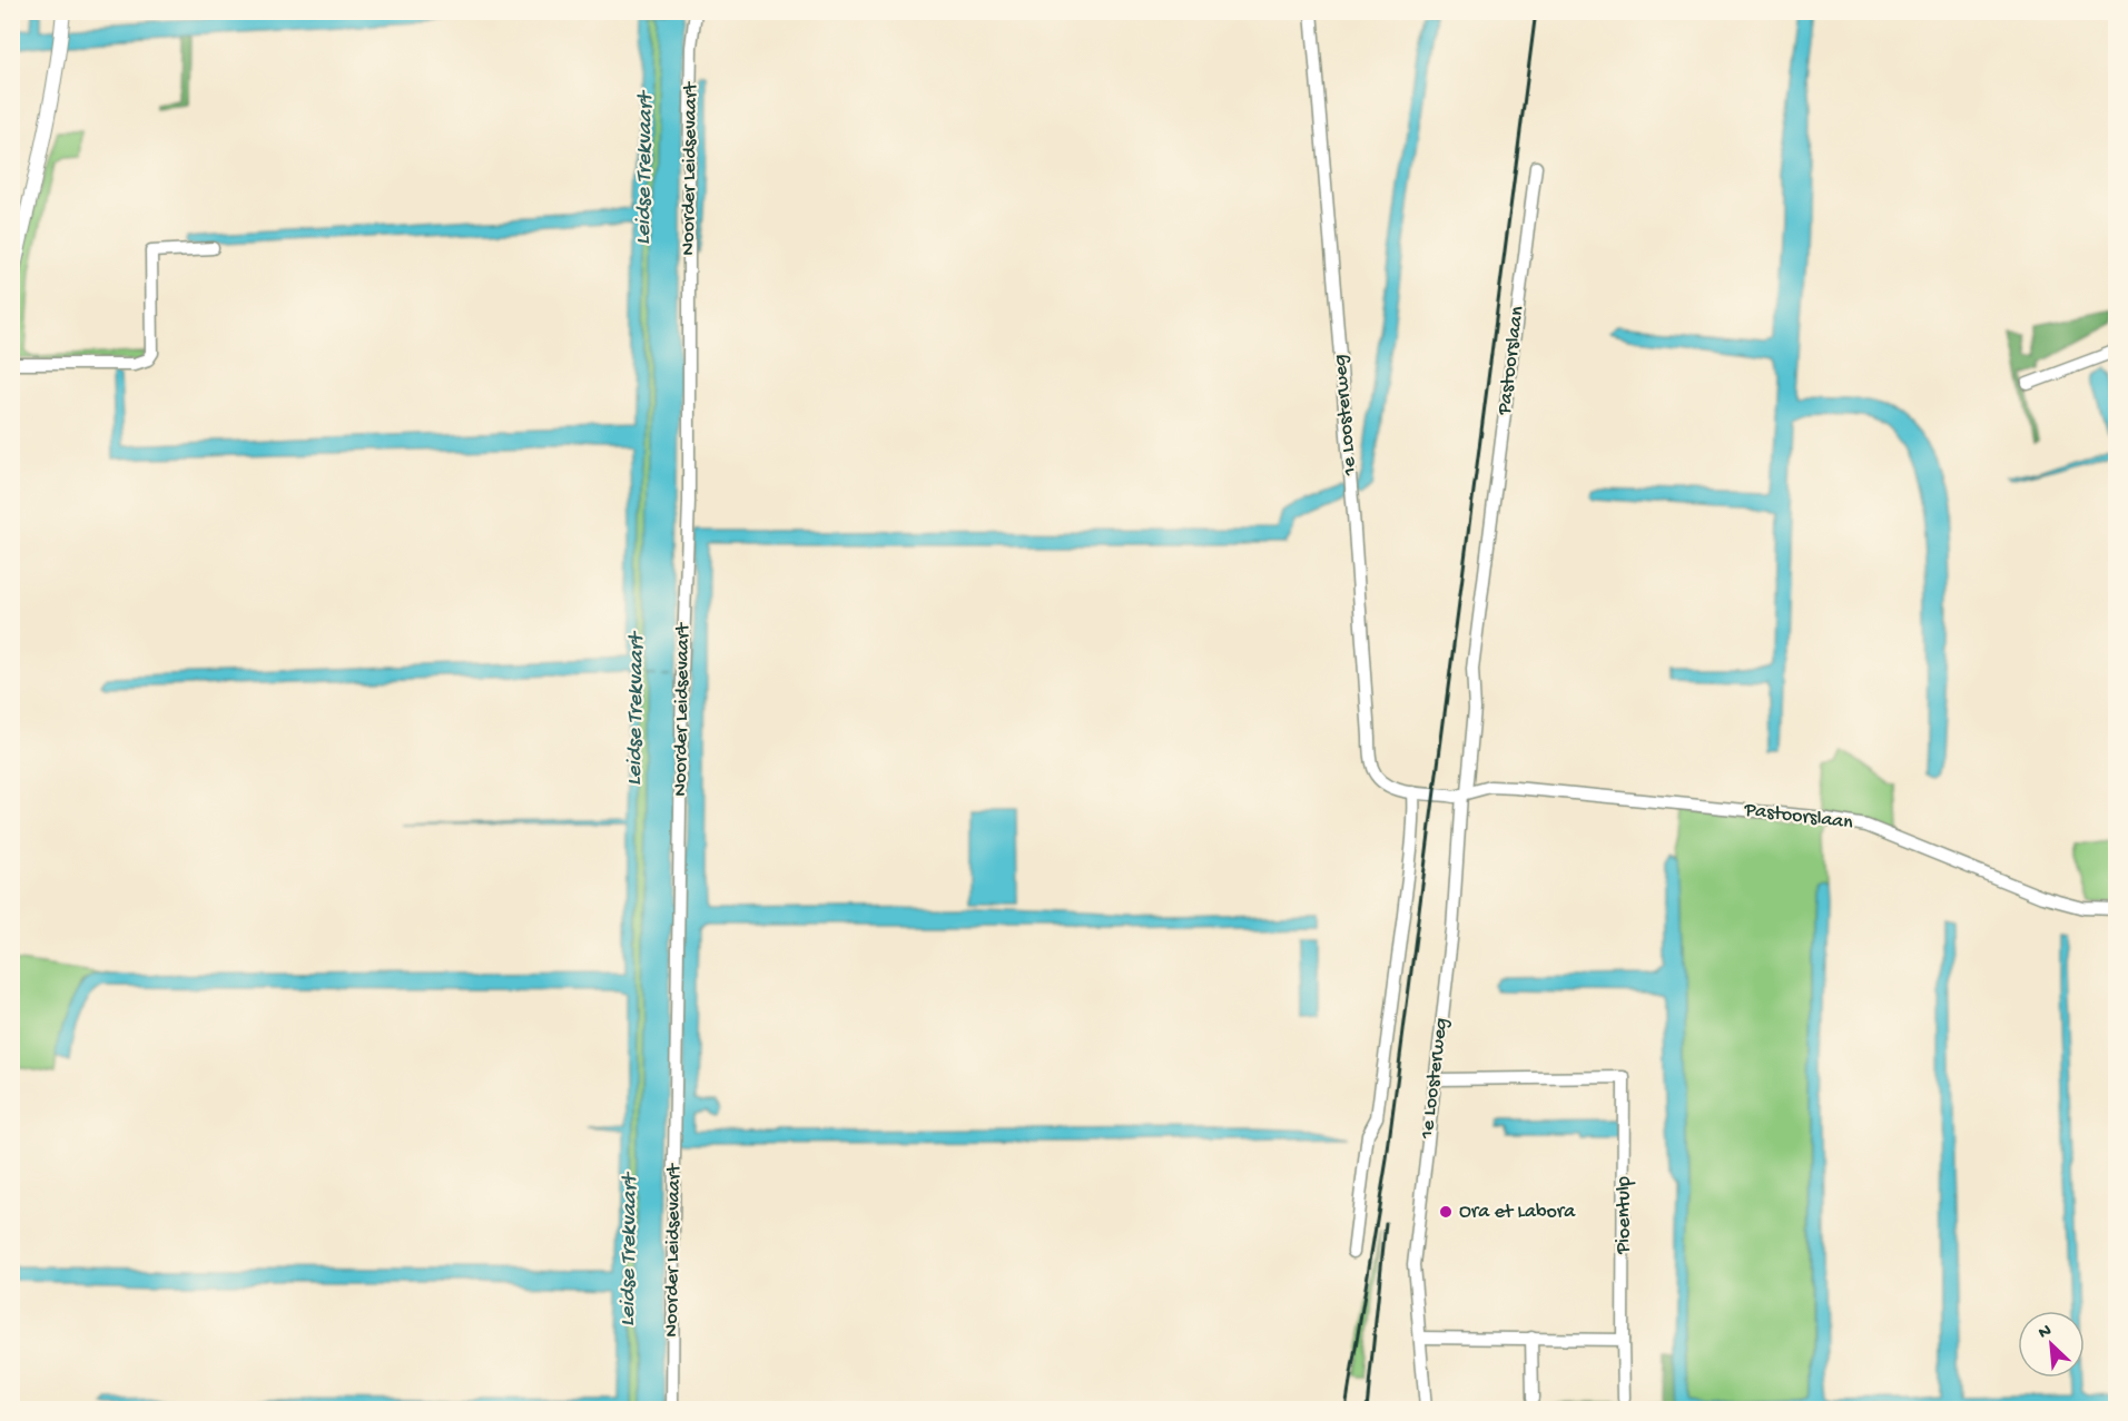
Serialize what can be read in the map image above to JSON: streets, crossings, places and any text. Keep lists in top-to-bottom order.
{
  "streets": {
    "street": [
      "Noorder Leidsevaart",
      "Pastoorslaan",
      "1e Loosterweg",
      "Pioentulp"
    ]
  },
  "crossings": [
    ["Pastoorslaan", "1e Loosterweg"],
    ["1e Loosterweg", "Pioentulp"]
  ],
  "water": ["Leidse Trekvaart"],
  "places": ["Ora et Labora"],
  "north": "top left"
}
